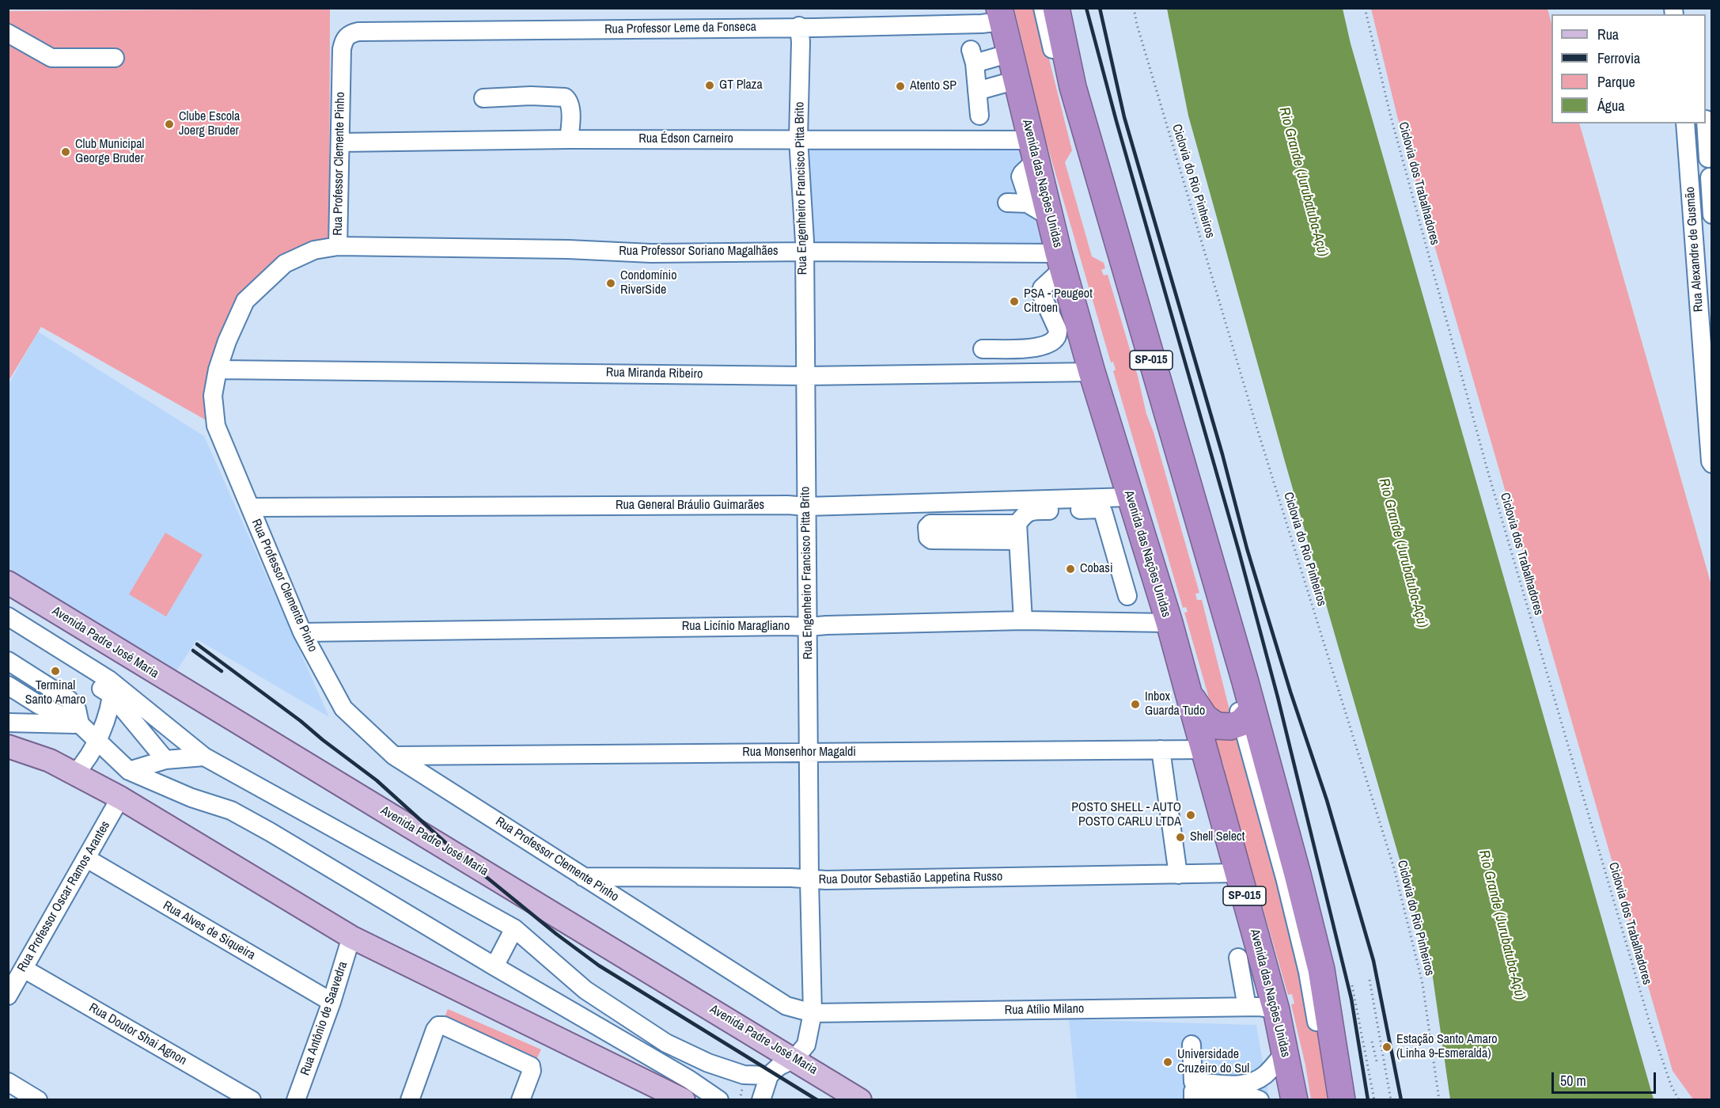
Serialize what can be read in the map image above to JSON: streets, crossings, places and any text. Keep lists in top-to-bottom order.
{
  "streets": {
    "highway": ["Avenida das Nações Unidas", "SP-015"],
    "main road": ["Avenida Padre José Maria"],
    "street": [
      "Rua Professor Leme da Fonseca",
      "Rua Édson Carneiro",
      "Rua Professor Clemente Pinho",
      "Rua Engenheiro Francisco Pitta Brito",
      "Rua Alexandre de Gusmão",
      "Rua Professor Soriano Magalhães",
      "Rua Miranda Ribeiro",
      "Rua General Bráulio Guimarães",
      "Rua Licínio Maragliano",
      "Rua Monsenhor Magaldi",
      "Rua Doutor Sebastião Lappetina Russo",
      "Rua Professor Oscar Ramos Arantes",
      "Rua Alves de Siqueira",
      "Rua Atílio Milano",
      "Rua Antônio de Saavedra",
      "Rua Doutor Shai Agnon"
    ],
    "path": ["Ciclovia do Rio Pinheiros", "Ciclovia dos Trabalhadores"]
  },
  "crossings": [
    ["Rua Professor Leme da Fonseca", "Rua Professor Clemente Pinho"],
    ["Rua Professor Leme da Fonseca", "Avenida das Nações Unidas"],
    ["Rua Professor Leme da Fonseca", "Rua Engenheiro Francisco Pitta Brito"],
    ["Rua Édson Carneiro", "Rua Professor Clemente Pinho"],
    ["Rua Édson Carneiro", "Avenida das Nações Unidas"],
    ["Rua Édson Carneiro", "Rua Engenheiro Francisco Pitta Brito"],
    ["Rua Professor Clemente Pinho", "Rua Engenheiro Francisco Pitta Brito"],
    ["Rua Professor Clemente Pinho", "Rua Professor Soriano Magalhães"],
    ["Rua Professor Clemente Pinho", "Rua Miranda Ribeiro"],
    ["Rua Professor Clemente Pinho", "Rua General Bráulio Guimarães"],
    ["Rua Professor Clemente Pinho", "Rua Licínio Maragliano"],
    ["Rua Professor Clemente Pinho", "Rua Monsenhor Magaldi"],
    ["Rua Professor Clemente Pinho", "Rua Doutor Sebastião Lappetina Russo"],
    ["Rua Professor Clemente Pinho", "Rua Atílio Milano"],
    ["Avenida das Nações Unidas", "Rua Professor Soriano Magalhães"],
    ["Avenida das Nações Unidas", "Rua Miranda Ribeiro"],
    ["Avenida das Nações Unidas", "Rua General Bráulio Guimarães"],
    ["Avenida das Nações Unidas", "Rua Licínio Maragliano"],
    ["Avenida das Nações Unidas", "Rua Monsenhor Magaldi"],
    ["Avenida das Nações Unidas", "Rua Doutor Sebastião Lappetina Russo"],
    ["Avenida das Nações Unidas", "Rua Atílio Milano"],
    ["Rua Engenheiro Francisco Pitta Brito", "Rua Professor Soriano Magalhães"],
    ["Rua Engenheiro Francisco Pitta Brito", "Rua Miranda Ribeiro"],
    ["Rua Engenheiro Francisco Pitta Brito", "Rua General Bráulio Guimarães"],
    ["Rua Engenheiro Francisco Pitta Brito", "Rua Licínio Maragliano"],
    ["Rua Engenheiro Francisco Pitta Brito", "Avenida Padre José Maria"],
    ["Rua Engenheiro Francisco Pitta Brito", "Rua Monsenhor Magaldi"],
    ["Rua Engenheiro Francisco Pitta Brito", "Rua Doutor Sebastião Lappetina Russo"],
    ["Rua Engenheiro Francisco Pitta Brito", "Rua Atílio Milano"],
    ["Rua Professor Oscar Ramos Arantes", "Rua Alves de Siqueira"],
    ["Rua Professor Oscar Ramos Arantes", "Rua Doutor Shai Agnon"],
    ["Rua Alves de Siqueira", "Rua Antônio de Saavedra"]
  ],
  "water": ["Rio Grande (Jurubatuba-Açú)"],
  "places": [
    "GT Plaza",
    "Atento SP",
    "Clube Escola Joerg Bruder",
    "Club Municipal George Bruder",
    "Condomínio RiverSide",
    "PSA - Peugeot Citroen",
    "Cobasi",
    "Terminal Santo Amaro",
    "Inbox Guarda Tudo",
    "POSTO SHELL - AUTO POSTO CARLU LTDA",
    "Shell Select",
    "Estação Santo Amaro (Linha 9-Esmeralda)",
    "Universidade Cruzeiro do Sul"
  ],
  "legend": [
    "Rua",
    "Ferrovia",
    "Parque",
    "Água"
  ],
  "scale_bar": "50 m"
}
